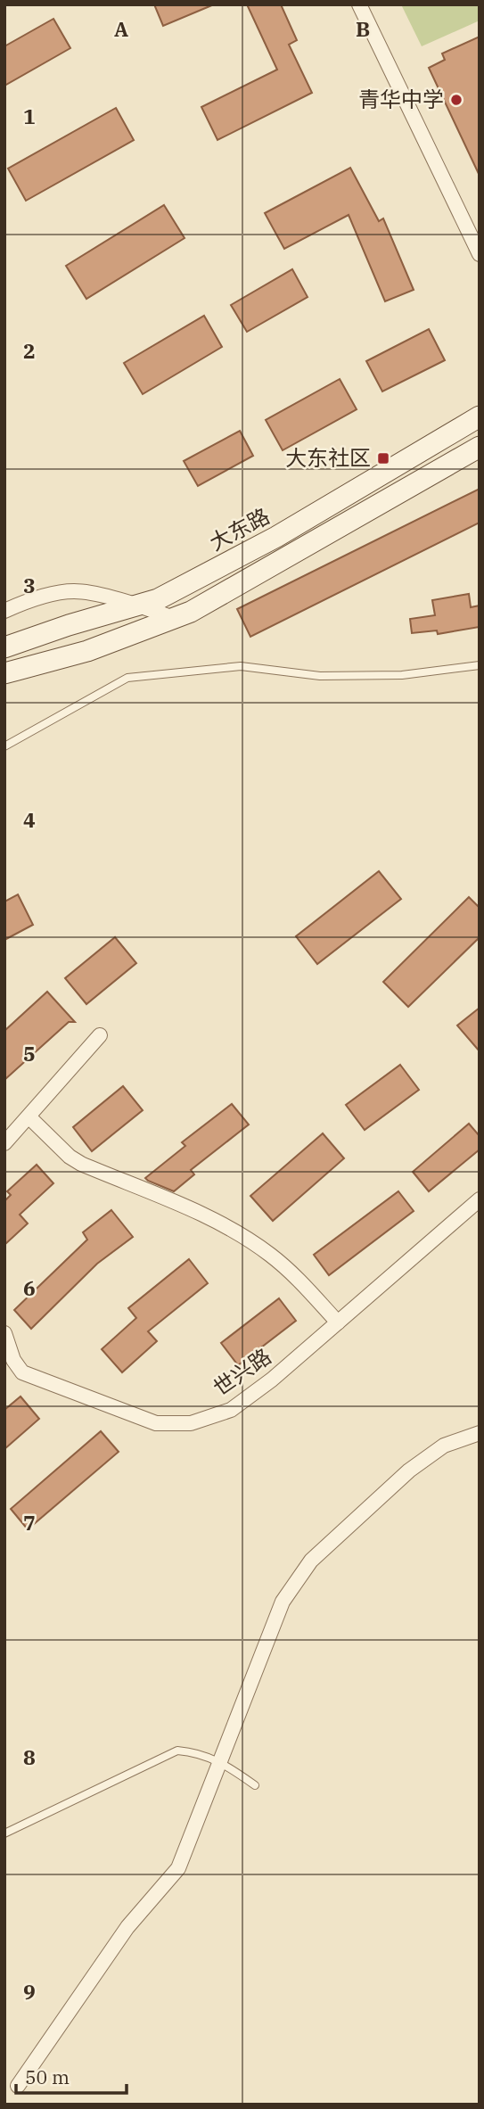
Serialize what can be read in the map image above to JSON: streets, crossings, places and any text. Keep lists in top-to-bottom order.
{
  "streets": {
    "street": ["大东路", "世兴路"]
  },
  "places": {
    "other": ["青华中学"],
    "transit": ["大东社区"]
  },
  "scale_bar": "50 m",
  "grid": {
    "columns": ["A", "B"],
    "rows": [
      "1",
      "2",
      "3",
      "4",
      "5",
      "6",
      "7",
      "8",
      "9"
    ]
  }
}
